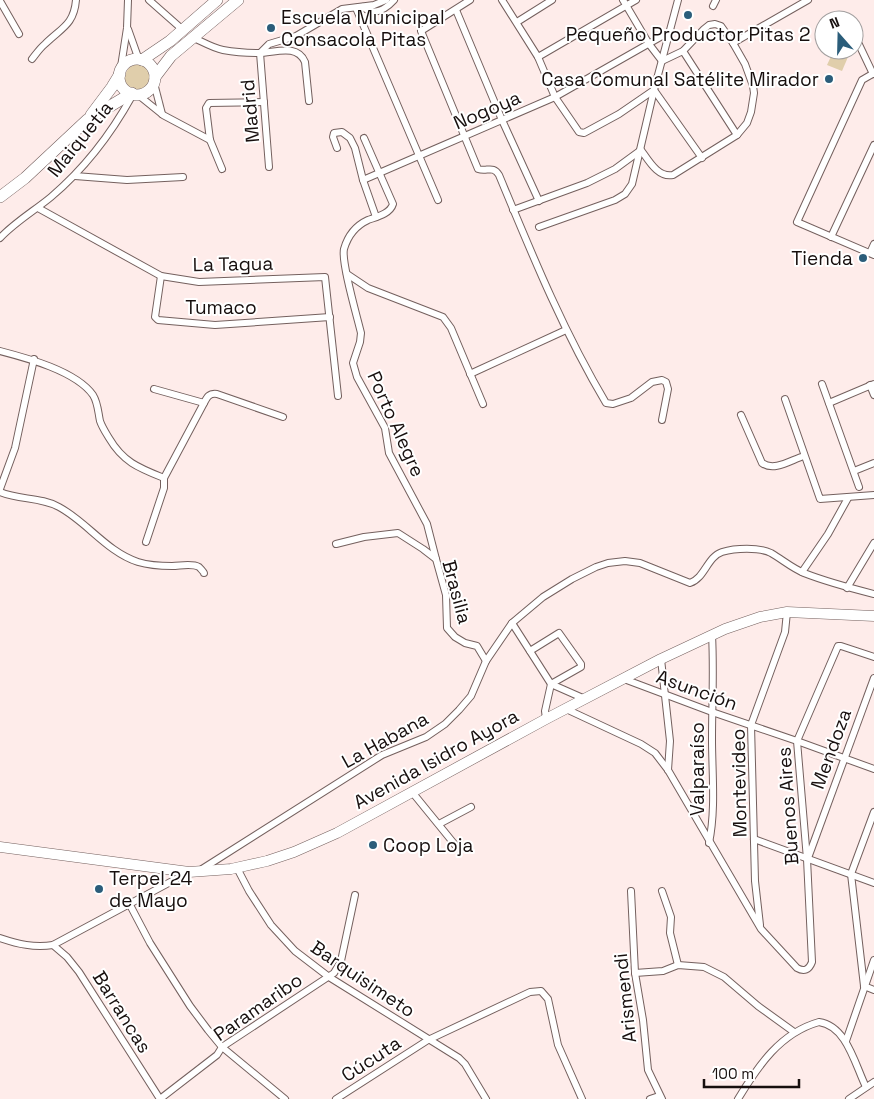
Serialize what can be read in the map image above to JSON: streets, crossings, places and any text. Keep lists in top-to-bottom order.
{
  "streets": {
    "main road": ["Avenida Isidro Ayora"],
    "street": [
      "Nogoya",
      "Madrid",
      "Maiquetía",
      "La Tagua",
      "Tumaco",
      "Porto Alegre",
      "Brasilia",
      "Asunción",
      "La Habana",
      "Mendoza",
      "Valparaíso",
      "Montevideo",
      "Buenos Aires",
      "Barquisimeto",
      "Arismendi",
      "Paramaribo",
      "Barrancas",
      "Cúcuta"
    ]
  },
  "crossings": [
    ["Nogoya", "Porto Alegre"],
    ["Maiquetía", "La Tagua"],
    ["La Tagua", "Tumaco"],
    ["Porto Alegre", "Brasilia"],
    ["Brasilia", "La Habana"],
    ["Asunción", "Mendoza"],
    ["Asunción", "Avenida Isidro Ayora"],
    ["Asunción", "Valparaíso"],
    ["Asunción", "Montevideo"],
    ["Asunción", "Buenos Aires"],
    ["La Habana", "Avenida Isidro Ayora"],
    ["La Habana", "Barrancas"],
    ["Mendoza", "Buenos Aires"],
    ["Avenida Isidro Ayora", "Valparaíso"],
    ["Avenida Isidro Ayora", "Montevideo"],
    ["Avenida Isidro Ayora", "Barquisimeto"],
    ["Montevideo", "Buenos Aires"],
    ["Barquisimeto", "Paramaribo"],
    ["Barquisimeto", "Cúcuta"],
    ["Paramaribo", "Barrancas"]
  ],
  "places": [
    "Pequeño Productor Pitas 2",
    "Escuela Municipal Consacola Pitas",
    "Casa Comunal Satélite Mirador",
    "Tienda",
    "Coop Loja",
    "Terpel 24 de Mayo"
  ],
  "scale_bar": "100 m",
  "north": "top"
}
